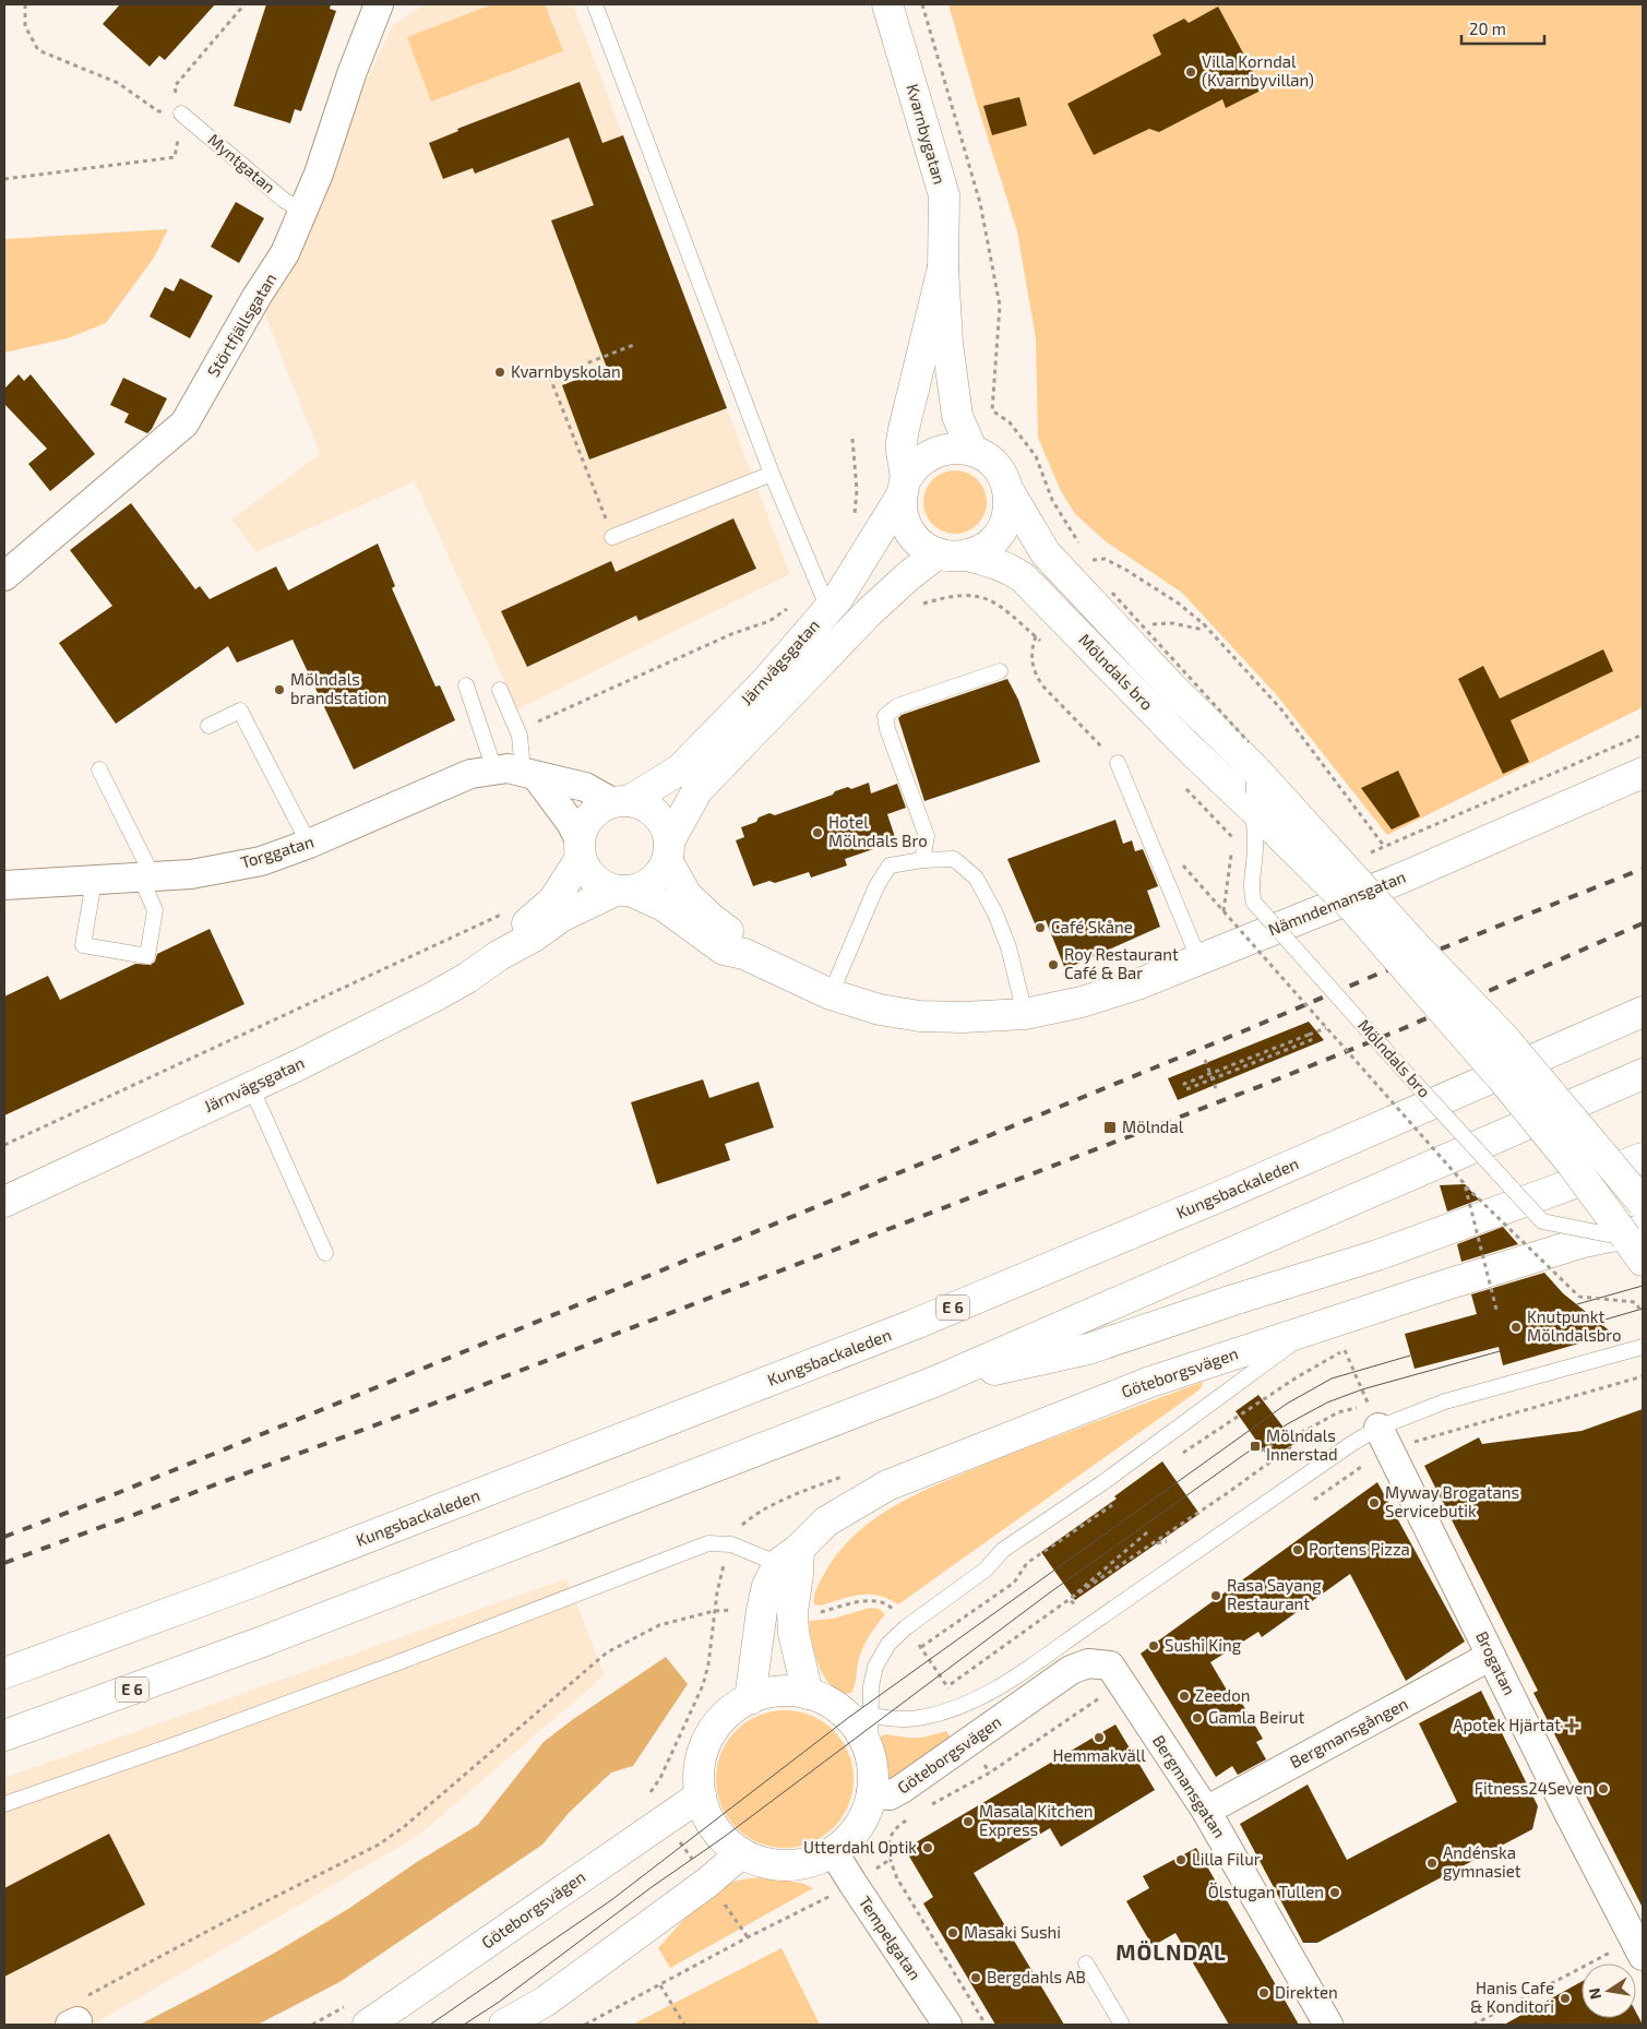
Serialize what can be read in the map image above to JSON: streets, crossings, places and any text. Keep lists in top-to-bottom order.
{
  "streets": {
    "main road": [
      "Kvarnbygatan",
      "Järnvägsgatan",
      "Mölndals bro",
      "Nämndemansgatan",
      "Kungsbackaleden",
      "E 6",
      "Göteborgsvägen"
    ],
    "street": [
      "Störtfjällsgatan",
      "Torggatan",
      "Brogatan",
      "Bergmansgången",
      "Bergmansgatan",
      "Tempelgatan"
    ],
    "lane": ["Myntgatan"]
  },
  "crossings": [
    ["Kvarnbygatan", "Järnvägsgatan"],
    ["Kvarnbygatan", "Mölndals bro"],
    ["Myntgatan", "Störtfjällsgatan"],
    ["Järnvägsgatan", "Mölndals bro"],
    ["Järnvägsgatan", "Torggatan"],
    ["Järnvägsgatan", "Nämndemansgatan"],
    ["Mölndals bro", "Göteborgsvägen"],
    ["Torggatan", "Nämndemansgatan"],
    ["Göteborgsvägen", "Bergmansgatan"],
    ["Göteborgsvägen", "Tempelgatan"],
    ["Brogatan", "Bergmansgången"],
    ["Bergmansgången", "Bergmansgatan"]
  ],
  "districts": ["MÖLNDAL"],
  "places": {
    "other": [
      "Villa Korndal (Kvarnbyvillan)",
      "Kvarnbyskolan",
      "Mölndals brandstation",
      "Hotel Mölndals Bro",
      "Café Skåne",
      "Roy Restaurant Café & Bar",
      "Knutpunkt Mölndalsbro",
      "Myway Brogatans Servicebutik",
      "Portens Pizza",
      "Rasa Sayang Restaurant",
      "Sushi King",
      "Zeedon",
      "Gamla Beirut",
      "Hemmakväll",
      "Fitness24Seven",
      "Masala Kitchen Express",
      "Utterdahl Optik",
      "Lilla Filur",
      "Andénska gymnasiet",
      "Ölstugan Tullen",
      "Masaki Sushi",
      "Bergdahls AB",
      "Direkten",
      "Hanis Cafe & Konditori"
    ],
    "transit": ["Mölndal", "Mölndals Innerstad"],
    "health": ["Apotek Hjärtat"]
  },
  "scale_bar": "20 m",
  "north": "left"
}
